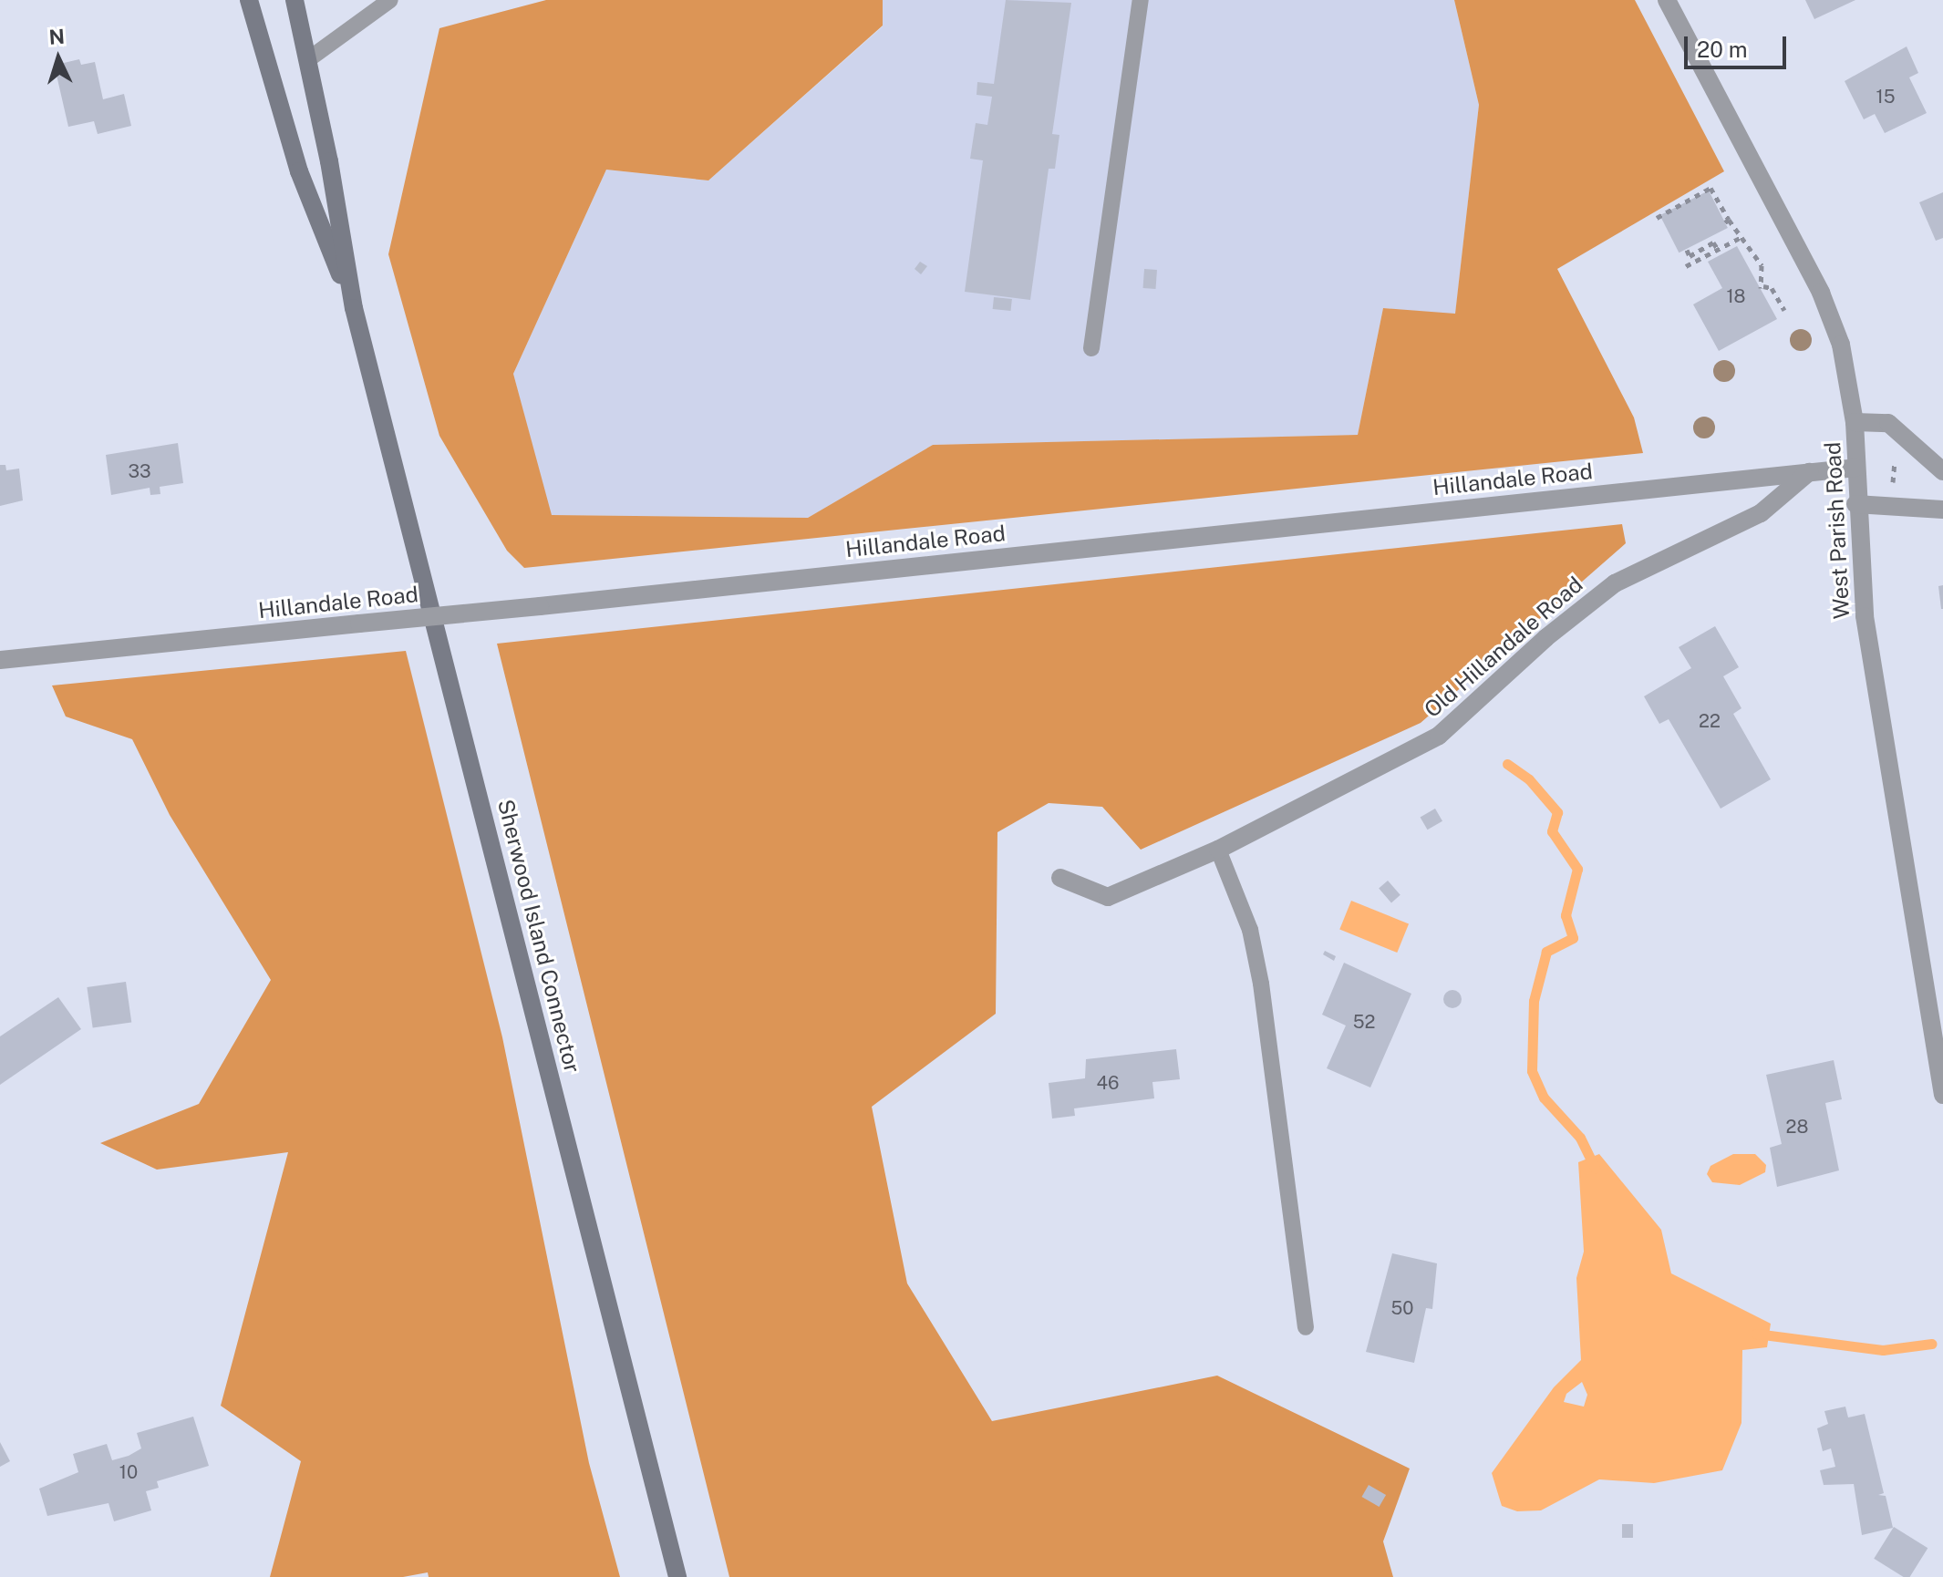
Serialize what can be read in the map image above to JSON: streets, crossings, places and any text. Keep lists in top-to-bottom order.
{
  "streets": {
    "main road": ["Sherwood Island Connector"],
    "street": ["Hillandale Road", "West Parish Road", "Old Hillandale Road"]
  },
  "crossings": [
    ["Hillandale Road", "West Parish Road"],
    ["Hillandale Road", "Old Hillandale Road"]
  ],
  "house_numbers": [
    "15",
    "18",
    "33",
    "22",
    "52",
    "46",
    "28",
    "50",
    "10"
  ],
  "scale_bar": "20 m",
  "north": "top"
}
